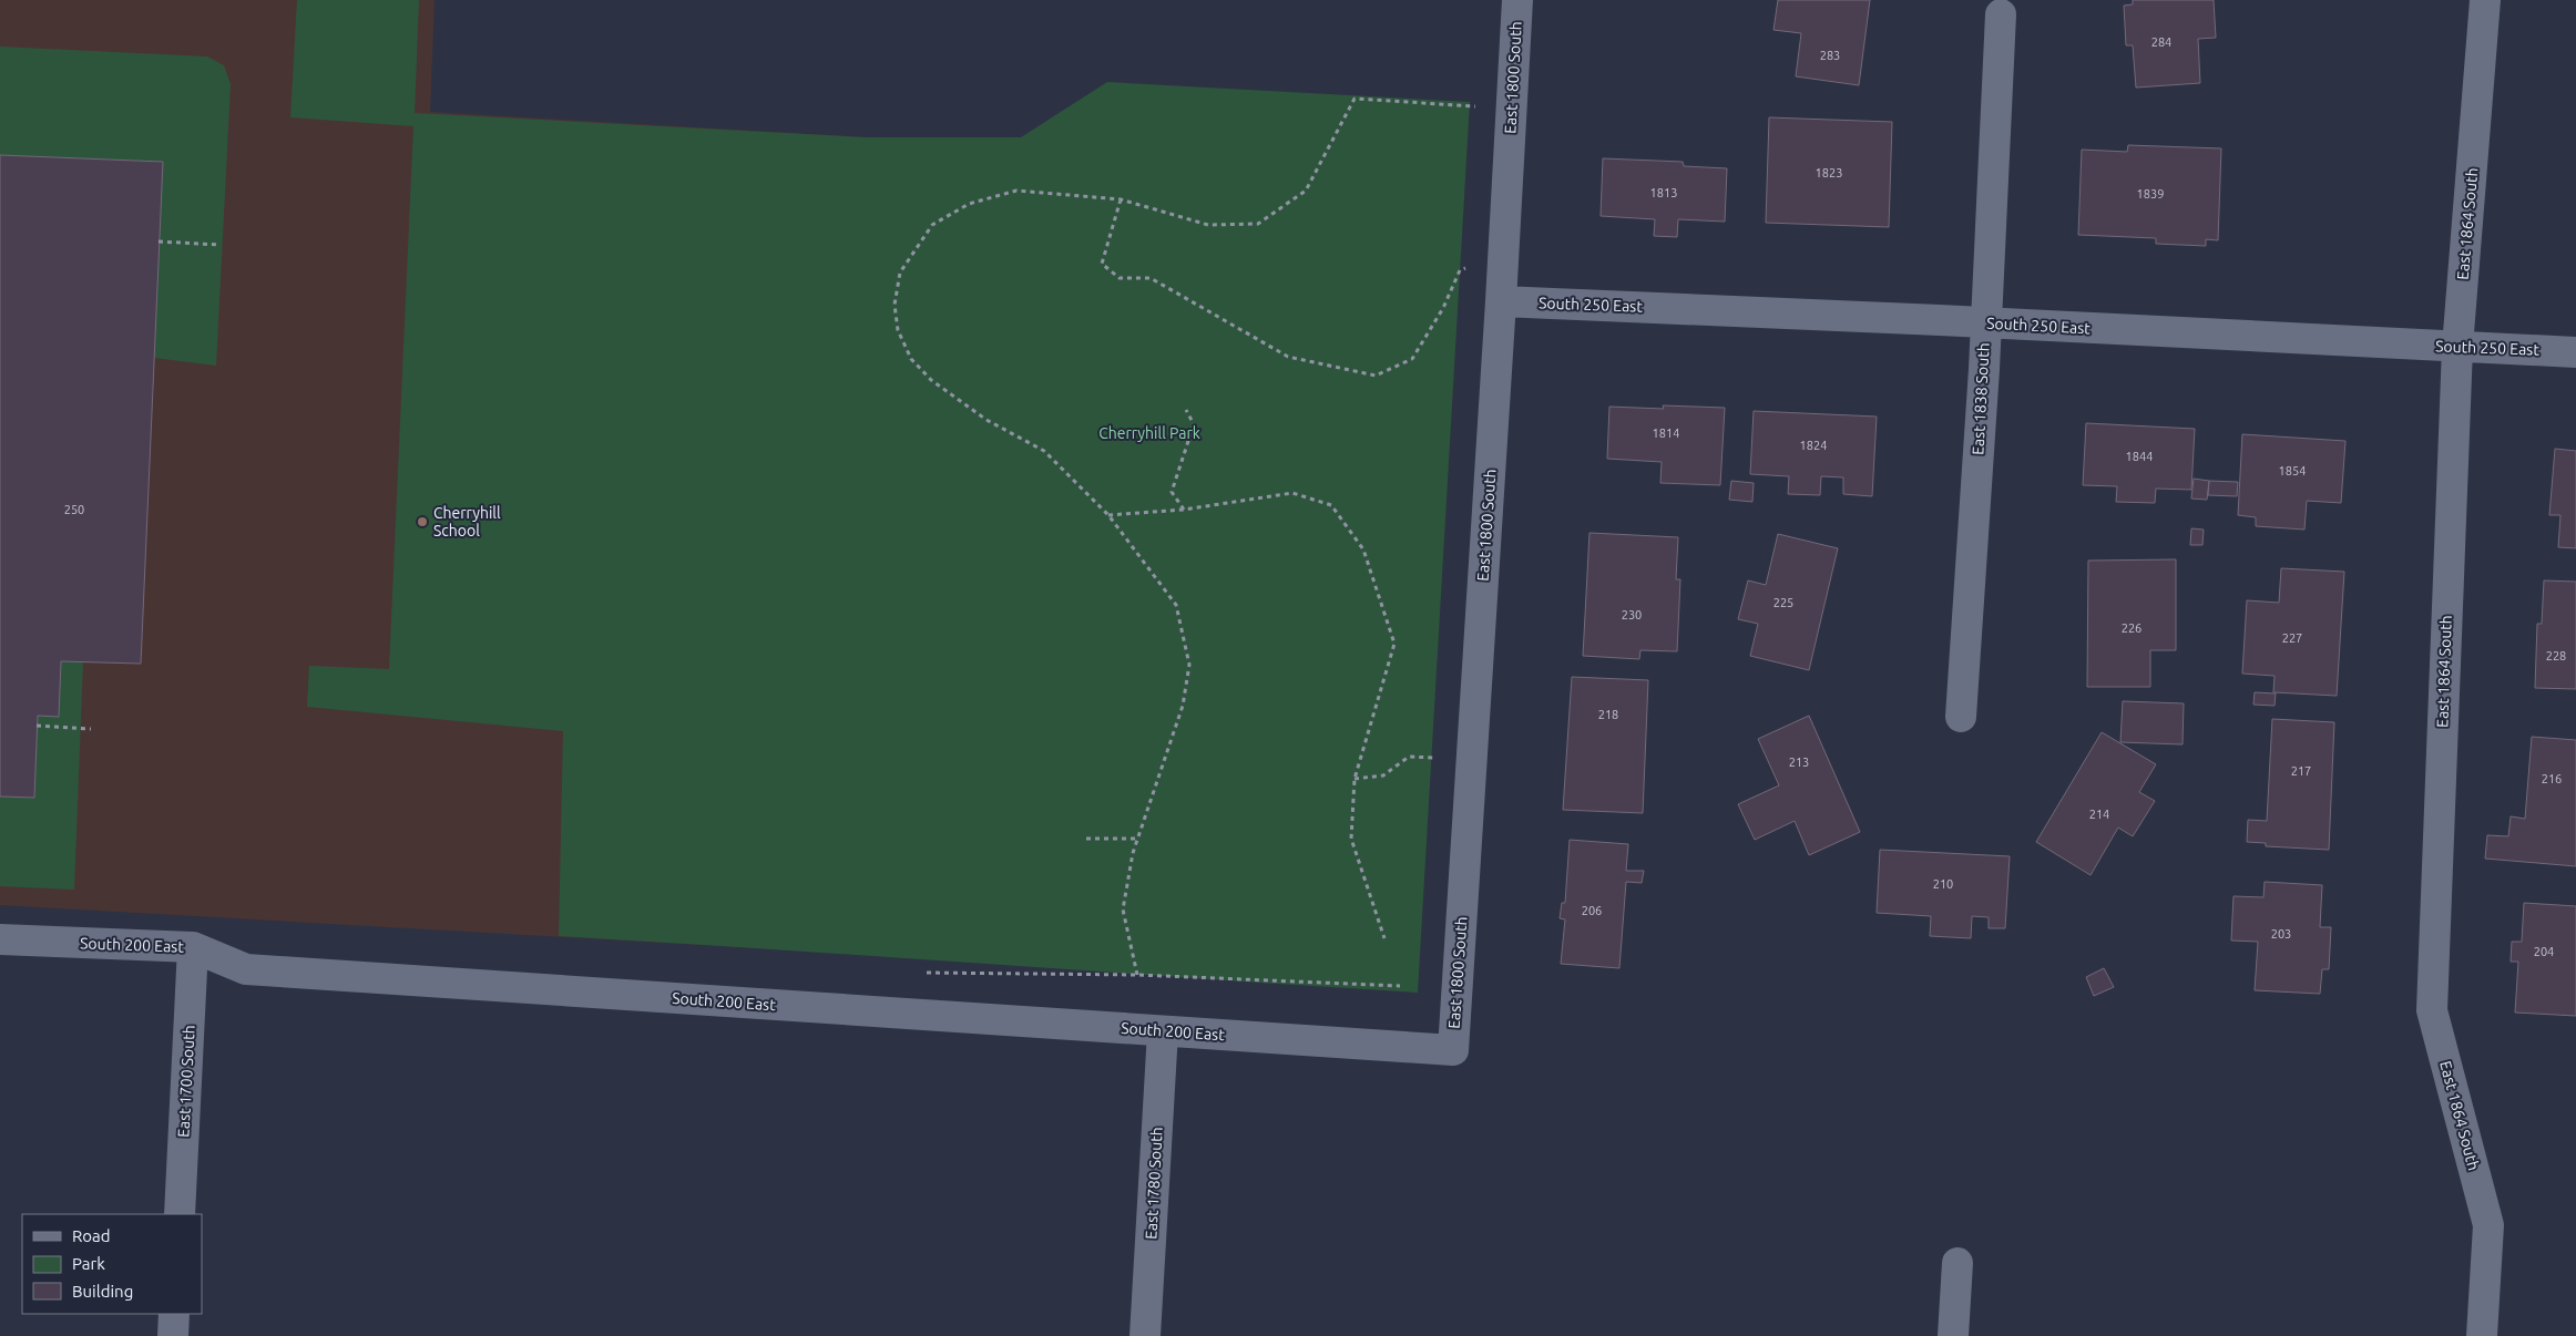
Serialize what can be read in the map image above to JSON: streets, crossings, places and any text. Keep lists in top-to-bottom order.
{
  "streets": {
    "street": [
      "East 1800 South",
      "East 1864 South",
      "South 250 East",
      "East 1838 South",
      "South 200 East",
      "East 1700 South",
      "East 1780 South"
    ]
  },
  "crossings": [
    ["East 1800 South", "South 250 East"],
    ["East 1800 South", "South 200 East"],
    ["East 1864 South", "South 250 East"],
    ["South 250 East", "East 1838 South"],
    ["South 200 East", "East 1700 South"],
    ["South 200 East", "East 1780 South"]
  ],
  "parks": ["Cherryhill Park"],
  "places": ["Cherryhill School"],
  "house_numbers": [
    "284",
    "283",
    "1823",
    "1813",
    "1839",
    "1814",
    "1824",
    "1844",
    "1854",
    "250",
    "225",
    "230",
    "226",
    "227",
    "228",
    "218",
    "213",
    "217",
    "216",
    "214",
    "210",
    "206",
    "203",
    "204"
  ],
  "legend": ["Road", "Park", "Building"]
}
